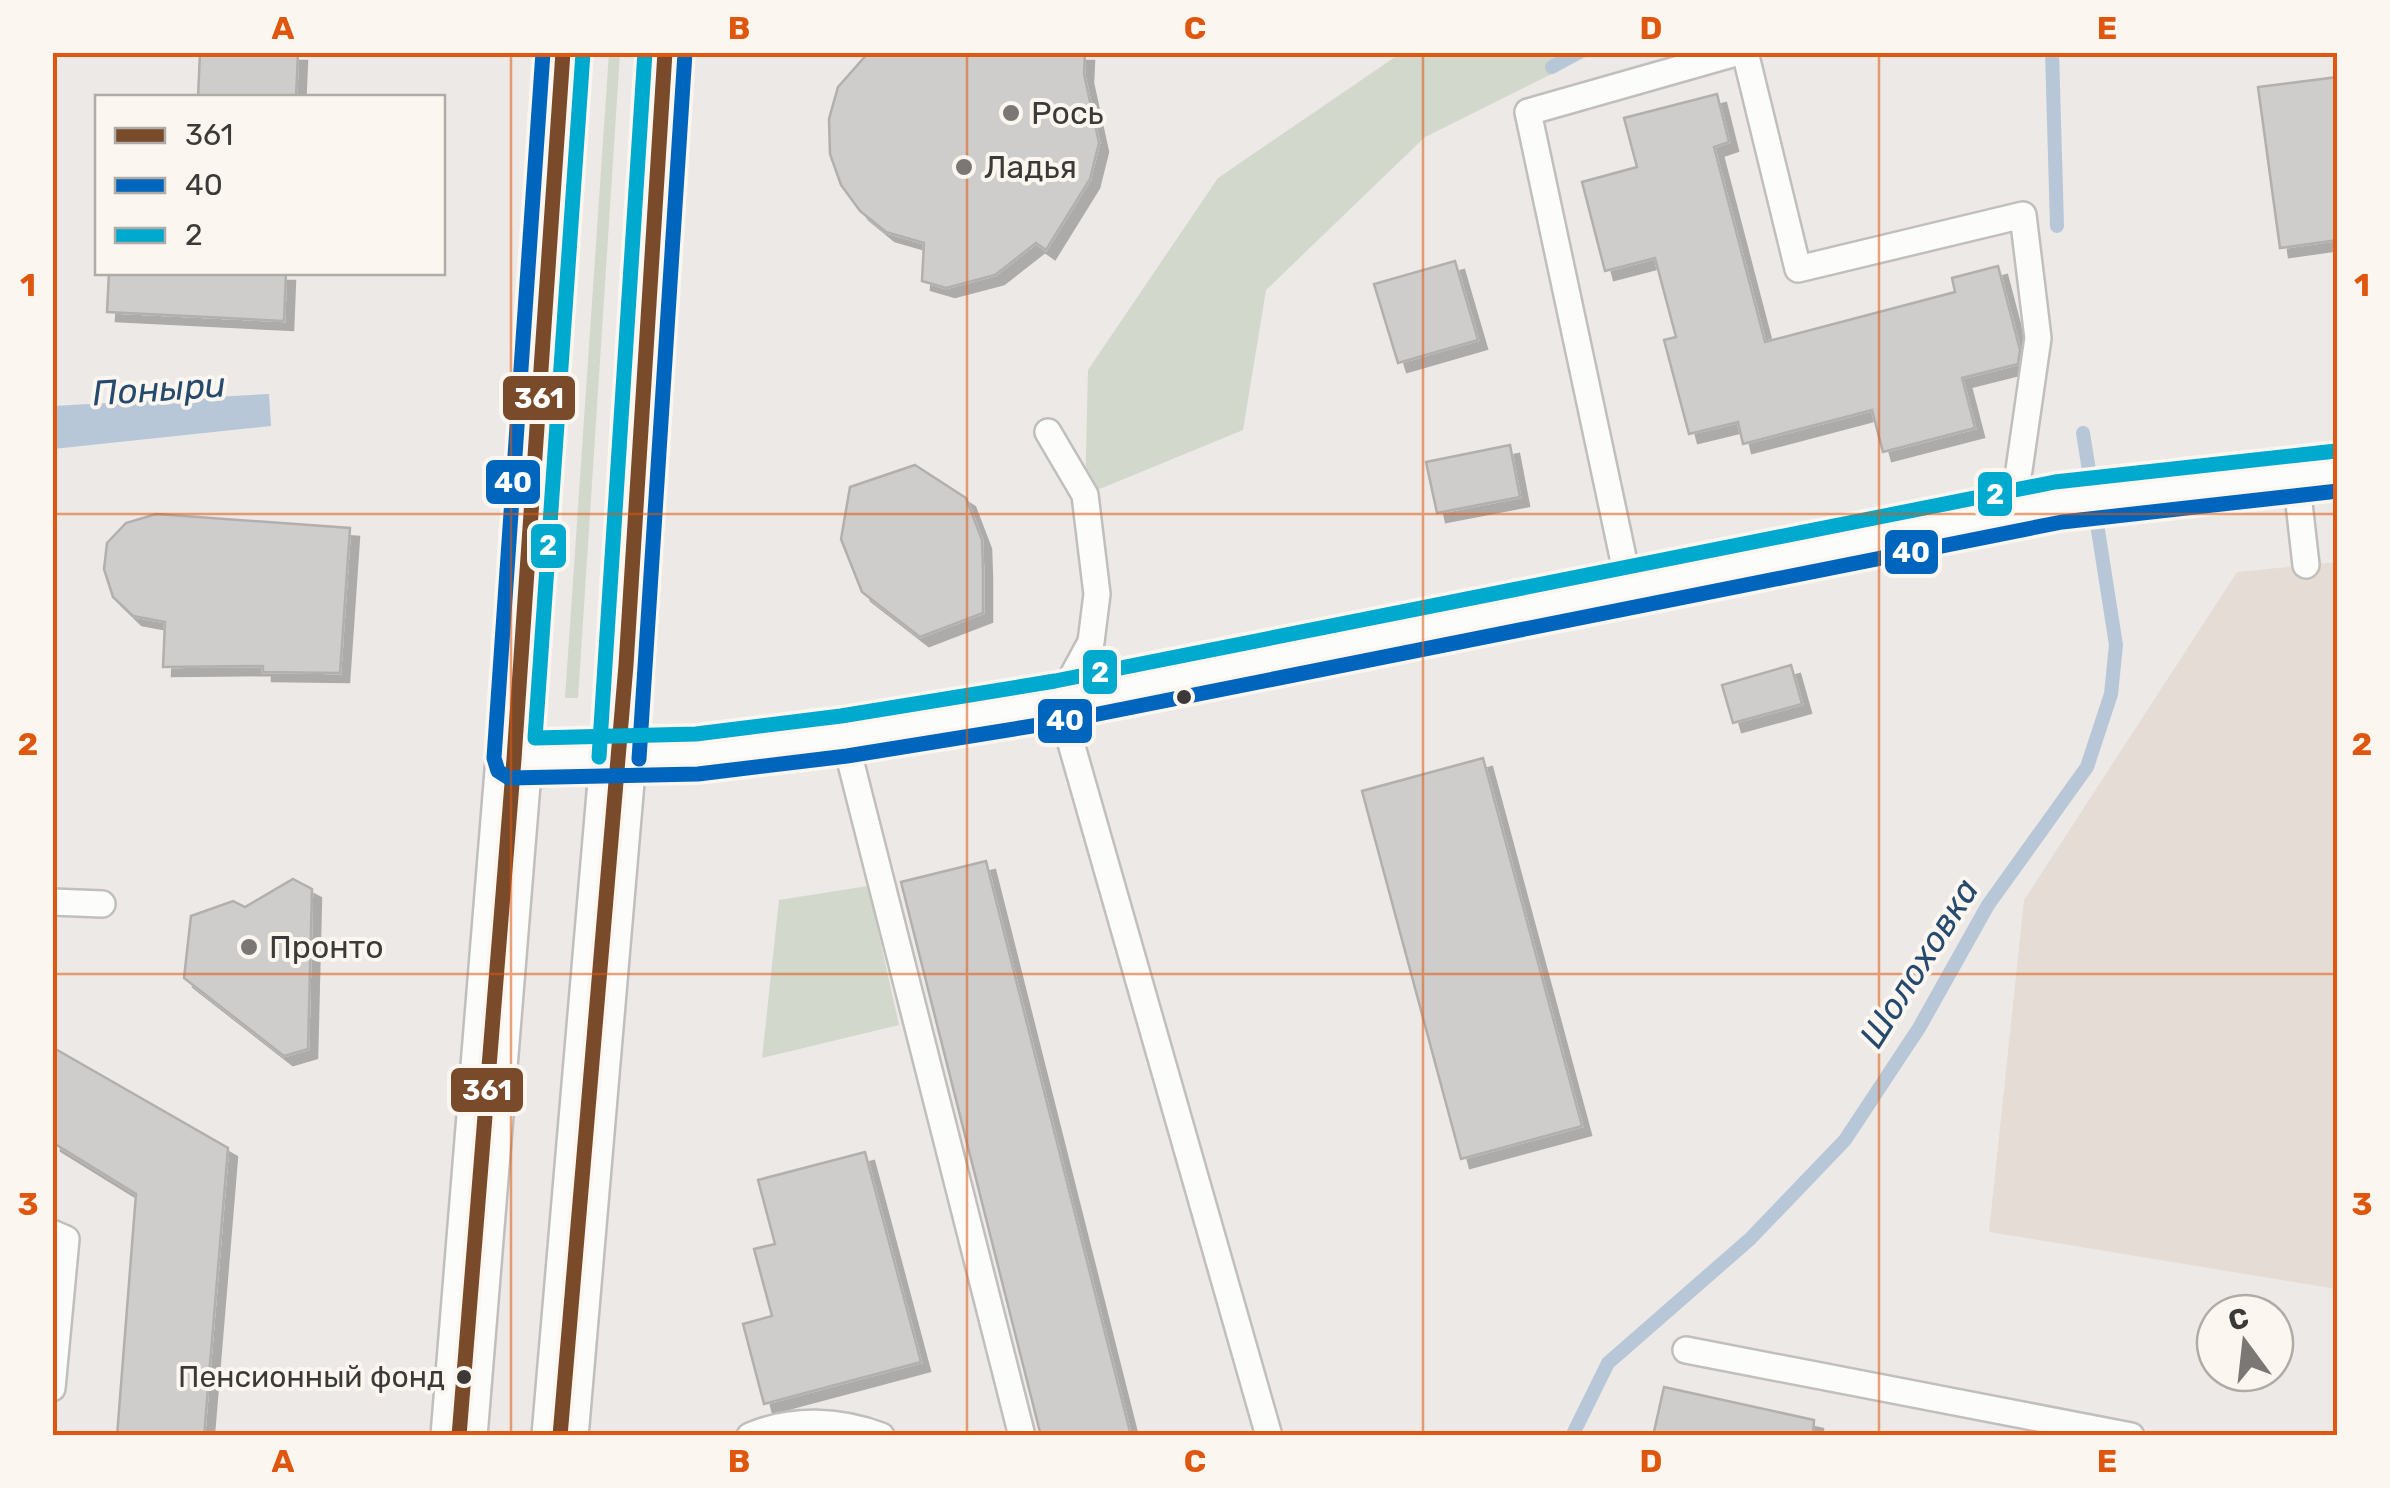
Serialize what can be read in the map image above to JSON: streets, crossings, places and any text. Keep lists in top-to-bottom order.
{
  "water": ["Поныри", "Шолоховка"],
  "places": [
    "Рось",
    "Ладья",
    "Пронто",
    "Пенсионный фонд"
  ],
  "lines": ["transit line 361", "transit line 40", "transit line 2"],
  "legend": ["361", "40", "2"],
  "north": "top",
  "grid": {
    "columns": [
      "A",
      "B",
      "C",
      "D",
      "E"
    ],
    "rows": ["1", "2", "3"]
  }
}
